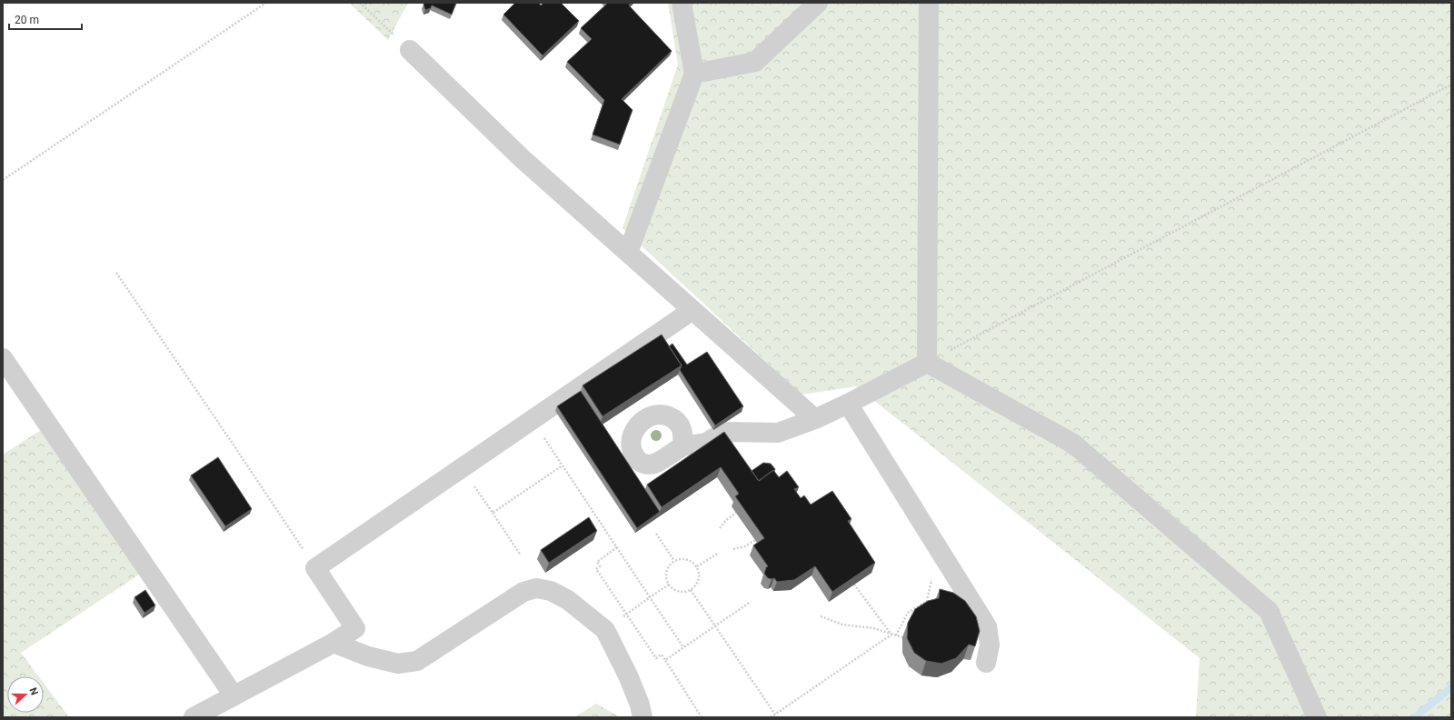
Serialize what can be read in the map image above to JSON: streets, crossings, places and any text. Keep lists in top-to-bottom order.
{
  "scale_bar": "20 m",
  "north": "right"
}
